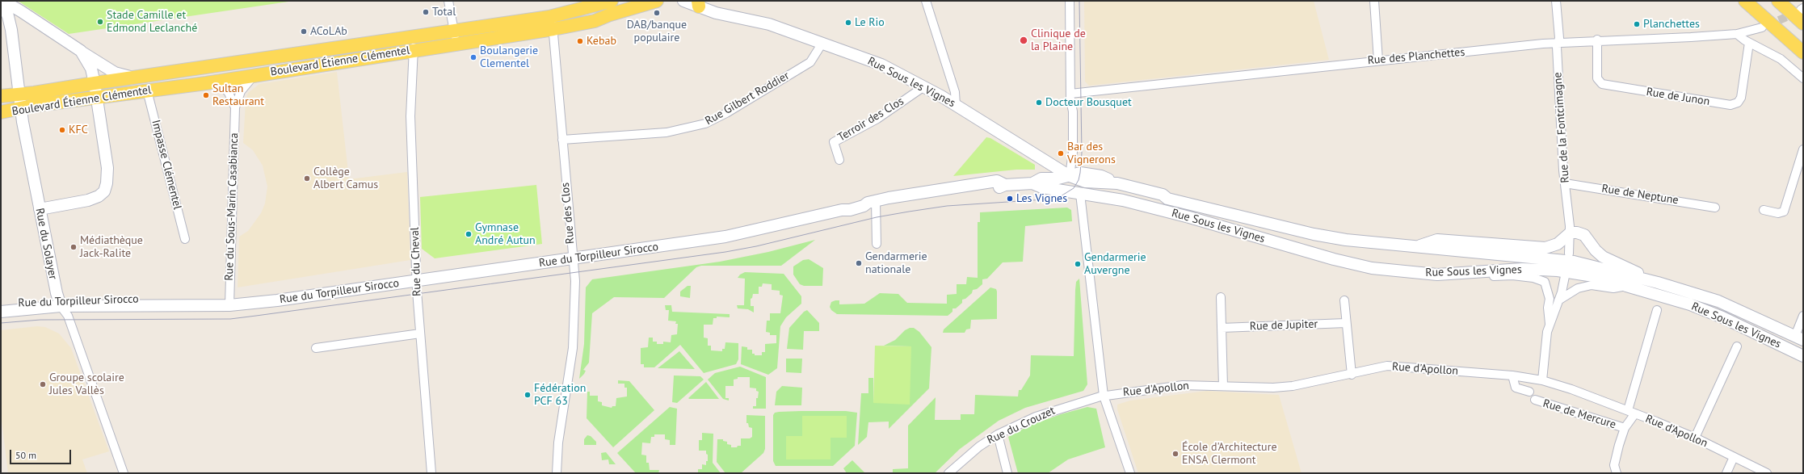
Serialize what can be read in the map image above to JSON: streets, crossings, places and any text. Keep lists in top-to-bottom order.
{
  "streets": {
    "main road": ["Boulevard Étienne Clémentel"],
    "street": [
      "Rue des Planchettes",
      "Rue Sous les Vignes",
      "Rue de Junon",
      "Rue Gilbert Roddier",
      "Terroir des Clos",
      "Rue de la Fontcimagne",
      "Impasse Clémentel",
      "Rue de Neptune",
      "Rue du Sous-Marin Casabianca",
      "Rue des Clos",
      "Rue du Solayer",
      "Rue du Torpilleur Sirocco",
      "Rue du Cheval",
      "Rue de Jupiter",
      "Rue d'Apollon",
      "Rue de Mercure",
      "Rue du Crouzet"
    ]
  },
  "crossings": [
    ["Rue des Planchettes", "Rue de Junon"],
    ["Rue des Planchettes", "Rue de la Fontcimagne"],
    ["Boulevard Étienne Clémentel", "Impasse Clémentel"],
    ["Boulevard Étienne Clémentel", "Rue du Sous-Marin Casabianca"],
    ["Boulevard Étienne Clémentel", "Rue des Clos"],
    ["Boulevard Étienne Clémentel", "Rue du Solayer"],
    ["Boulevard Étienne Clémentel", "Rue du Cheval"],
    ["Rue Sous les Vignes", "Rue Gilbert Roddier"],
    ["Rue Sous les Vignes", "Terroir des Clos"],
    ["Rue Sous les Vignes", "Rue du Torpilleur Sirocco"],
    ["Rue Gilbert Roddier", "Rue des Clos"],
    ["Rue de la Fontcimagne", "Rue de Neptune"],
    ["Rue du Sous-Marin Casabianca", "Rue du Torpilleur Sirocco"],
    ["Rue des Clos", "Rue du Torpilleur Sirocco"],
    ["Rue du Solayer", "Rue du Torpilleur Sirocco"],
    ["Rue du Torpilleur Sirocco", "Rue du Cheval"],
    ["Rue d'Apollon", "Rue de Mercure"],
    ["Rue d'Apollon", "Rue du Crouzet"]
  ],
  "places": [
    "Total",
    "DAB/banque populaire",
    "Stade Camille et Edmond Leclanché",
    "Le Rio",
    "Planchettes",
    "ACoLAb",
    "Clinique de la Plaine",
    "Kebab",
    "Boulangerie Clementel",
    "Sultan Restaurant",
    "Docteur Bousquet",
    "KFC",
    "Bar des Vignerons",
    "Collège Albert Camus",
    "Les Vignes",
    "Gymnase André Autun",
    "Médiathèque Jack-Ralite",
    "Gendarmerie nationale",
    "Gendarmerie Auvergne",
    "Groupe scolaire Jules Vallès",
    "Fédération PCF 63",
    "École d'Architecture ENSA Clermont"
  ],
  "scale_bar": "50 m"
}
